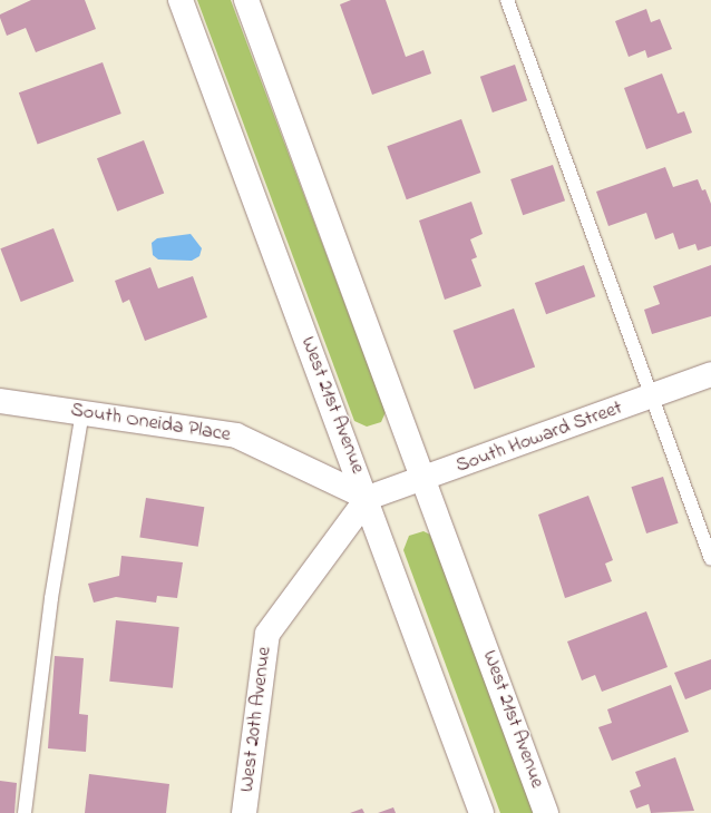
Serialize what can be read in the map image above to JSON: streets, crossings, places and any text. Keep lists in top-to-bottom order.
{
  "streets": {
    "street": [
      "West 21st Avenue",
      "South Oneida Place",
      "South Howard Street",
      "West 20th Avenue"
    ]
  },
  "crossings": [
    ["West 21st Avenue", "South Oneida Place"],
    ["West 21st Avenue", "South Howard Street"],
    ["West 21st Avenue", "West 20th Avenue"],
    ["South Oneida Place", "South Howard Street"],
    ["South Oneida Place", "West 20th Avenue"],
    ["South Howard Street", "West 20th Avenue"]
  ]
}
